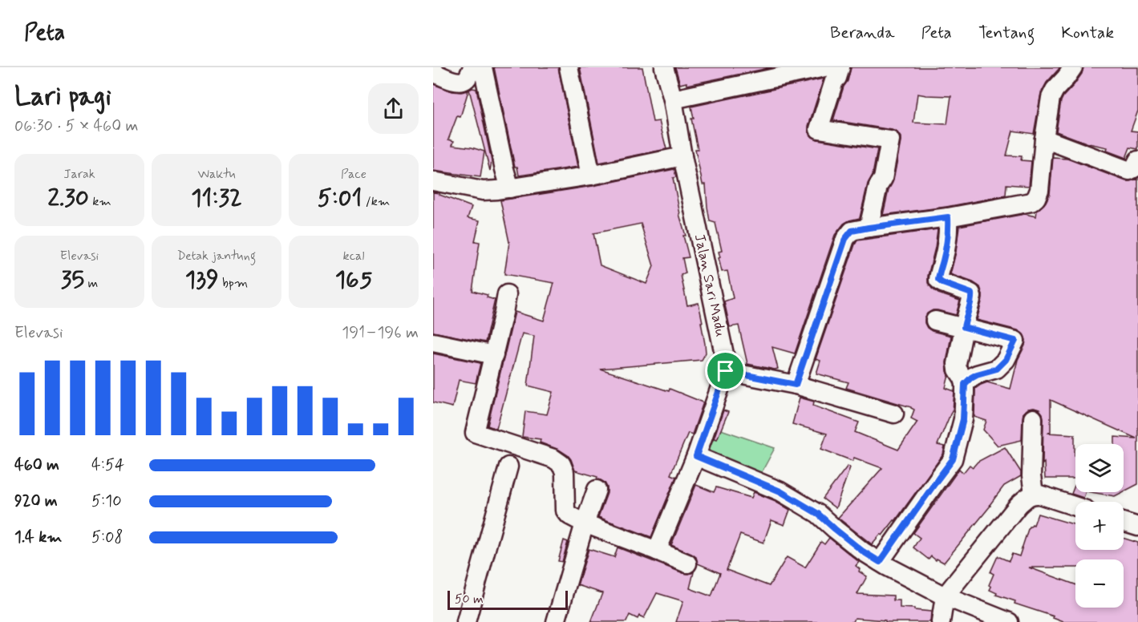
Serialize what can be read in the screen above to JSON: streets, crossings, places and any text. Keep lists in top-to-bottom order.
{
  "streets": {
    "street": ["Jalan Sari Madu"]
  },
  "scale_bar": "50 m",
  "page": {
    "header": "Peta",
    "nav": [
      "Beranda",
      "Peta",
      "Tentang",
      "Kontak"
    ],
    "heading": ["Lari pagi", "06:30 · 5 × 460 m"],
    "stats": [
      ["Jarak", "2.30 km"],
      ["Waktu", "11:32"],
      ["Pace", "5:01 /km"],
      ["Elevasi", "35 m"],
      ["Detak jantung", "139 bpm"],
      ["kcal", "165"]
    ],
    "chart": ["Elevasi", "191–196 m"],
    "map_buttons": ["+", "−"],
    "list": [
      {
        "name": "460 m",
        "note": "4:54"
      },
      {
        "name": "920 m",
        "note": "5:10"
      },
      {
        "name": "1.4 km",
        "note": "5:08"
      }
    ],
    "scale": "50 m"
  }
}
